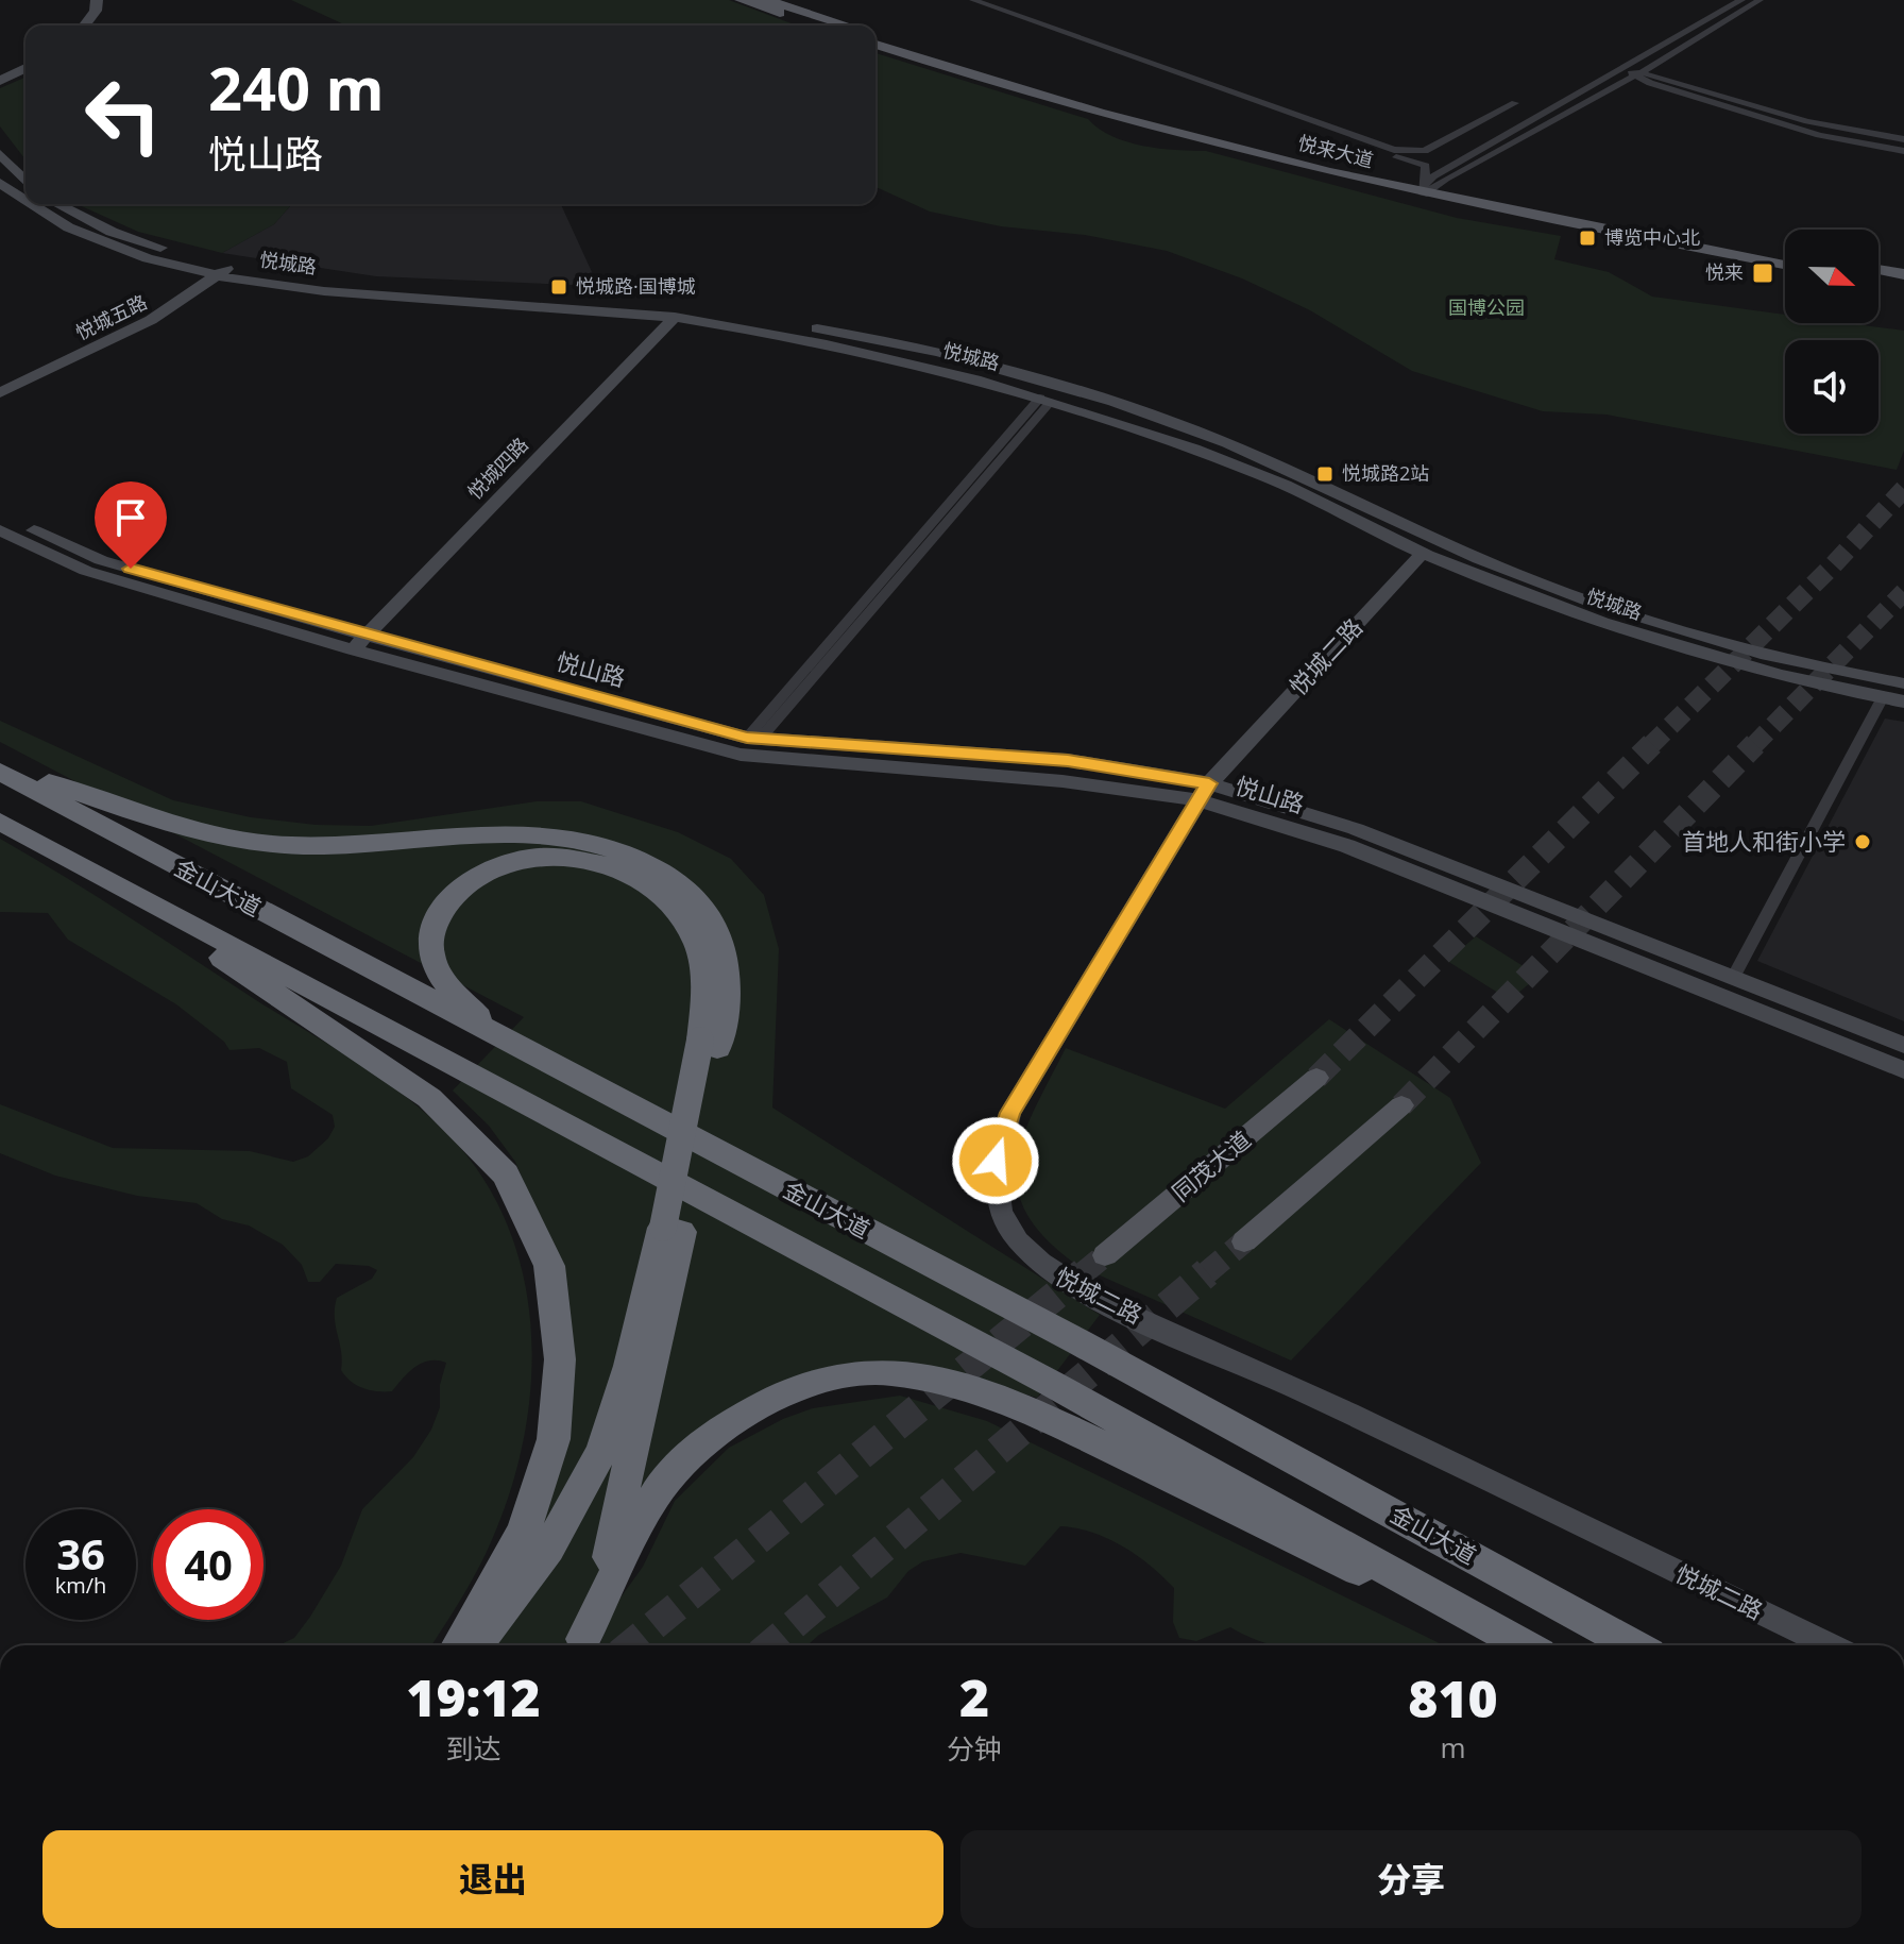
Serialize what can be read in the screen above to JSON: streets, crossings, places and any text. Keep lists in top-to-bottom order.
{
  "streets": {
    "highway": ["金山大道"],
    "main road": [
      "悦来大道",
      "悦城路",
      "悦城五路",
      "悦城四路",
      "悦城二路",
      "悦山路",
      "同茂大道"
    ]
  },
  "crossings": [
    ["悦城路", "悦城五路"],
    ["悦城路", "悦城四路"],
    ["悦城路", "悦城二路"],
    ["悦城四路", "悦山路"],
    ["悦城二路", "悦山路"]
  ],
  "parks": ["国博公园"],
  "places": {
    "transit": [
      "博览中心北",
      "悦来",
      "悦城路·国博城",
      "悦城路2站"
    ],
    "other": ["首地人和街小学"]
  },
  "north": "right",
  "page": {
    "turn": ["240 m", "悦山路"],
    "speed": "36 km/h",
    "limit": "40",
    "eta": [
      "19:12",
      "到达",
      "2",
      "分钟",
      "810",
      "m"
    ],
    "buttons": ["退出", "分享"]
  }
}
